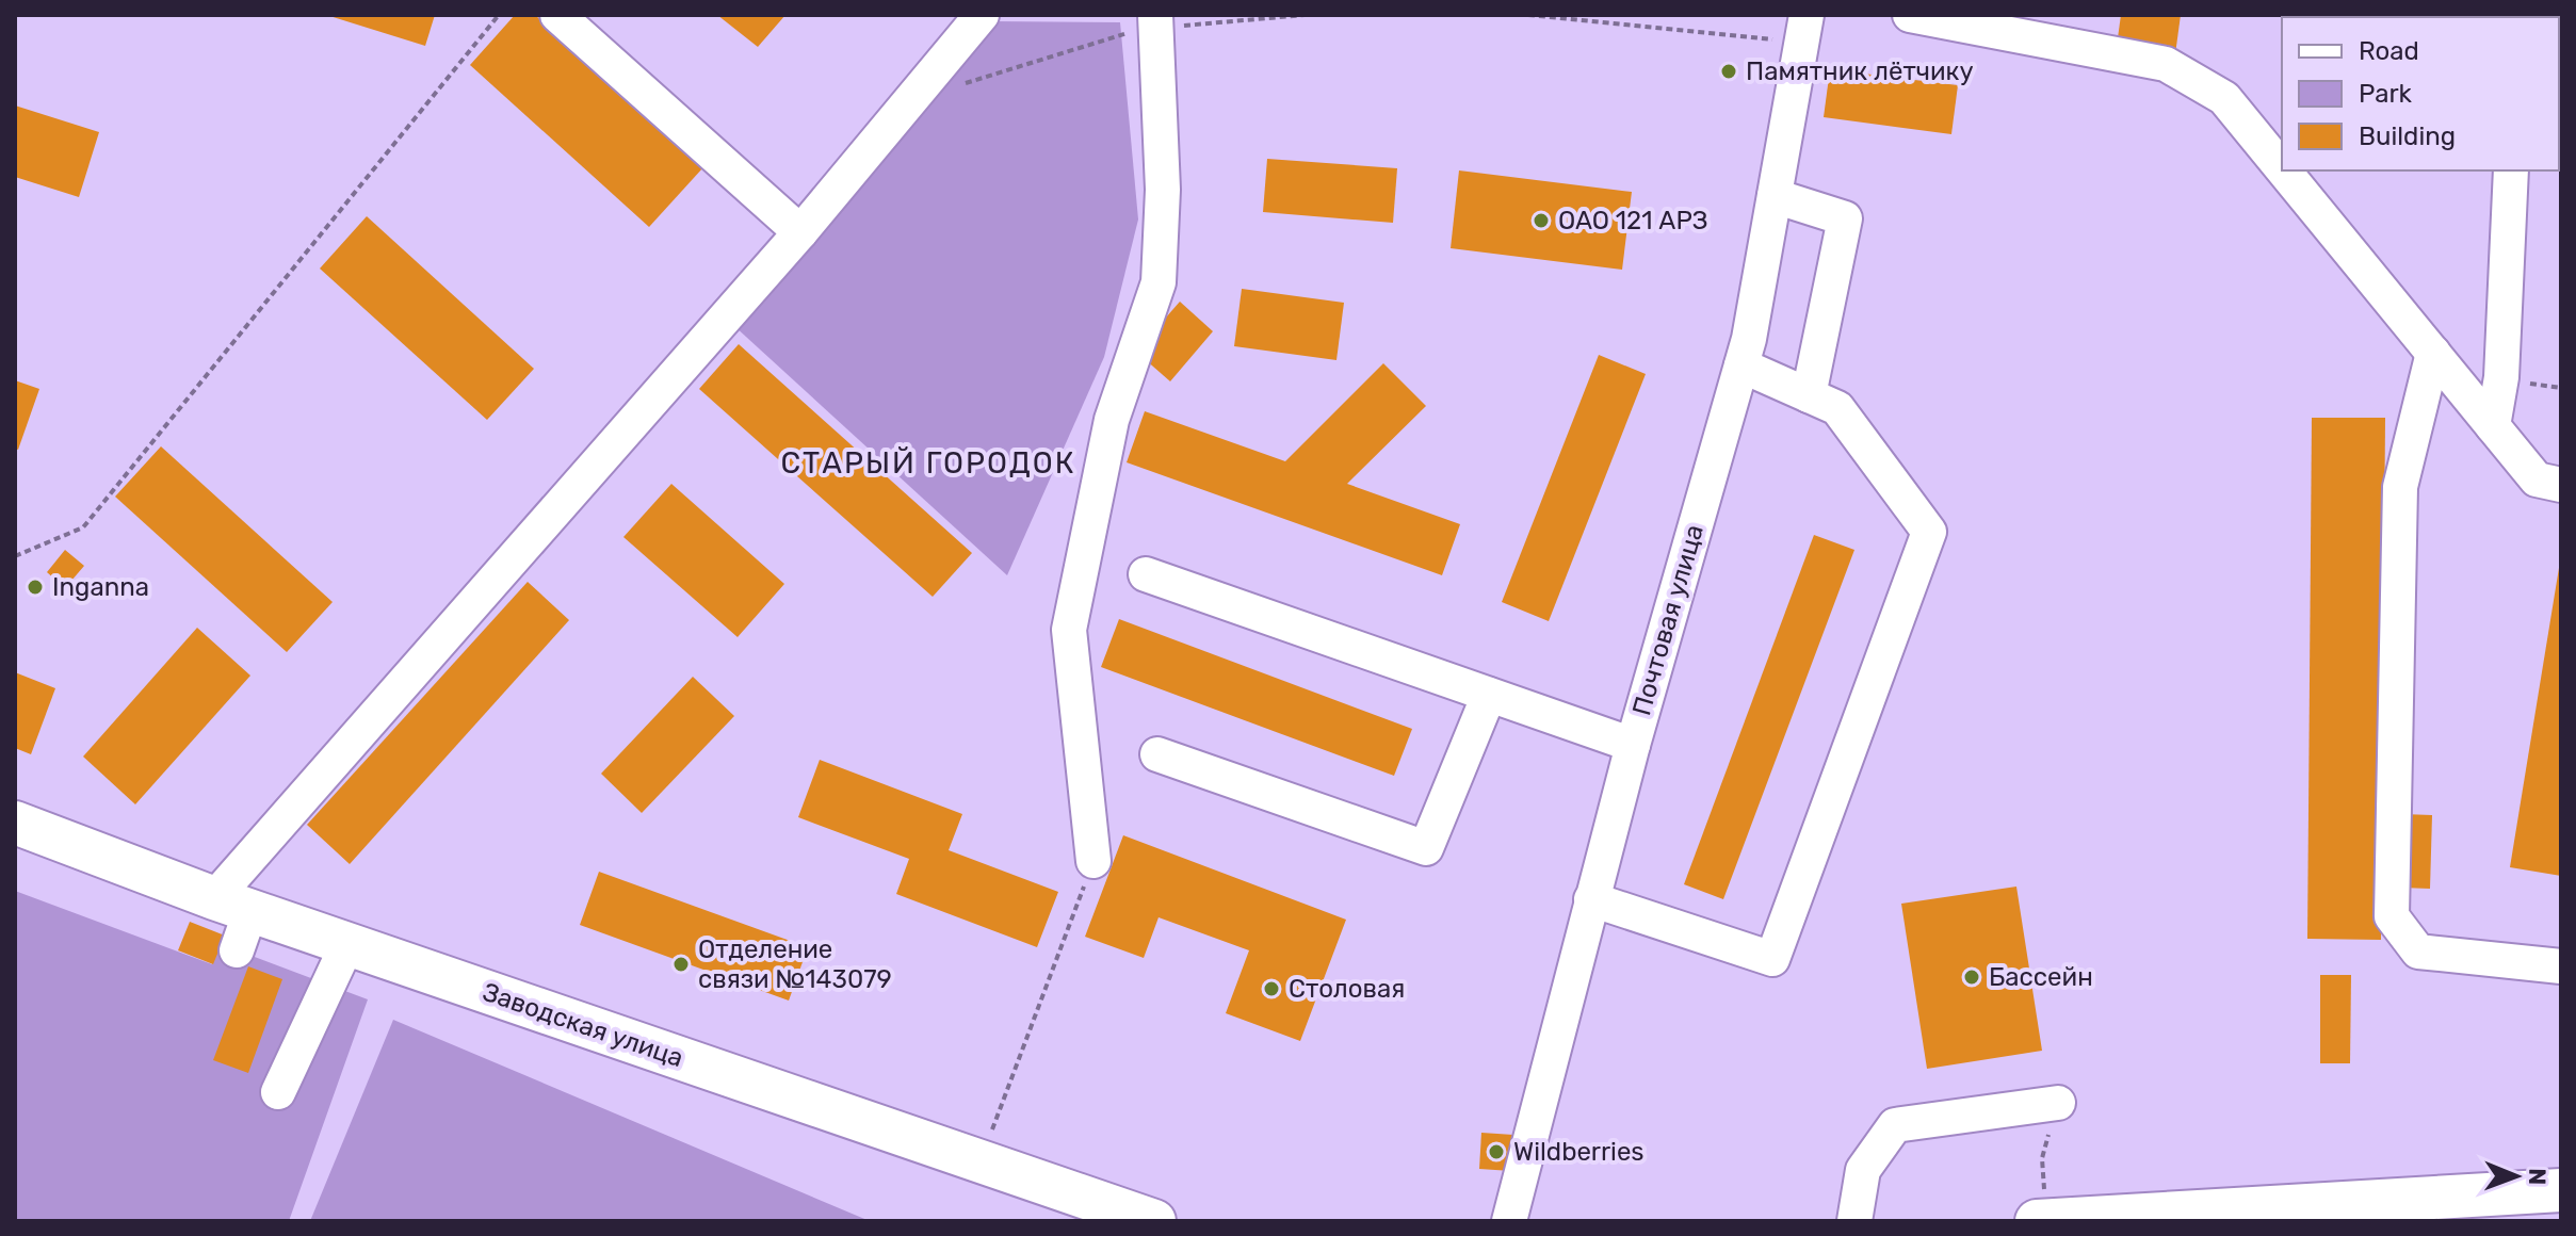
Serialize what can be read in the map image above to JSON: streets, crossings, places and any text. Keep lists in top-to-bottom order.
{
  "streets": {
    "main road": ["Заводская улица"],
    "street": ["Почтовая улица"]
  },
  "districts": ["СТАРЫЙ ГОРОДОК"],
  "places": [
    "Памятник лётчику",
    "OAO 121 АРЗ",
    "Inganna",
    "Отделение связи №143079",
    "Бассейн",
    "Столовая",
    "Wildberries"
  ],
  "legend": ["Road", "Park", "Building"],
  "north": "right"
}
